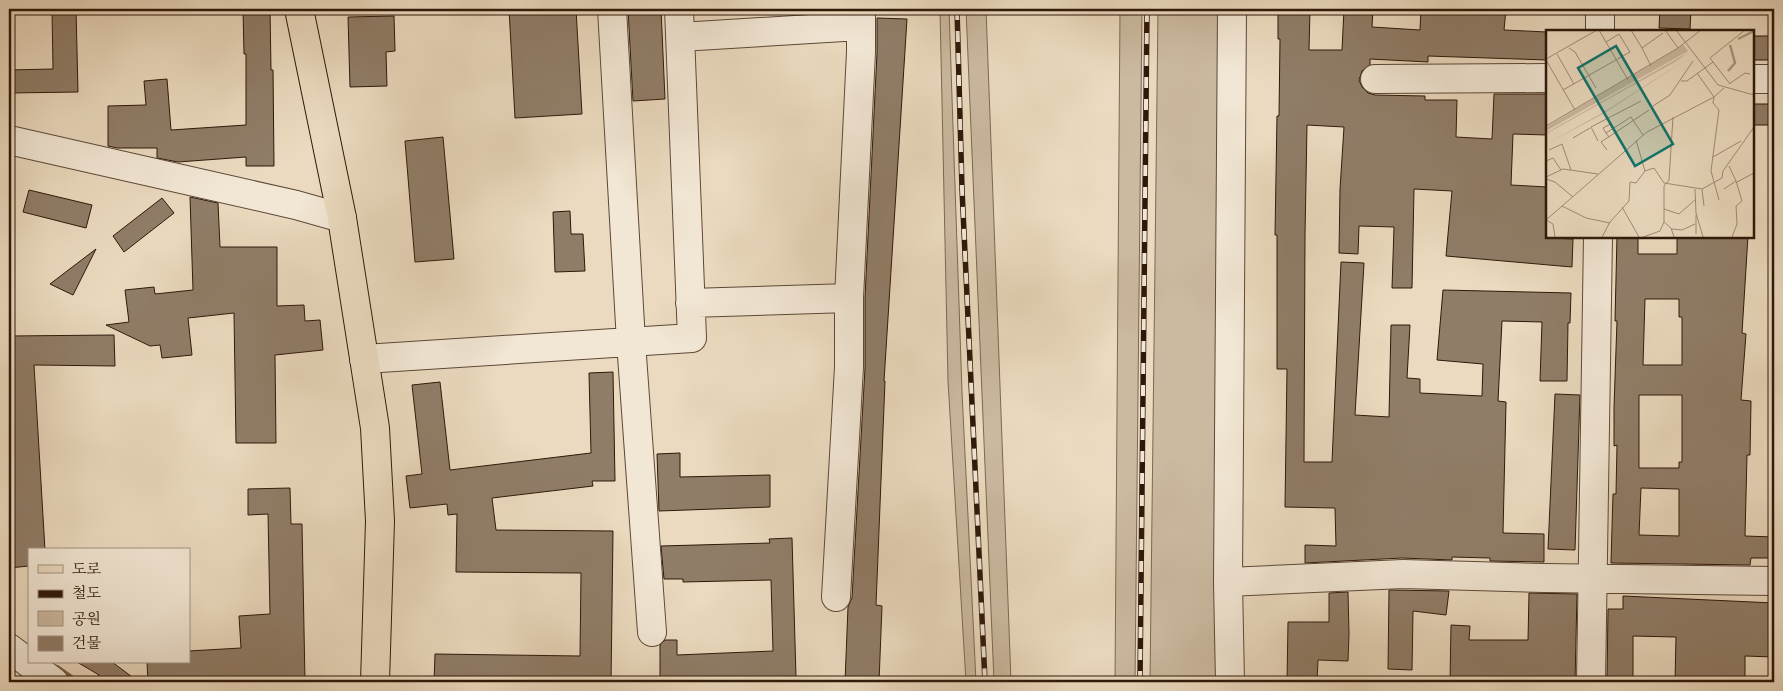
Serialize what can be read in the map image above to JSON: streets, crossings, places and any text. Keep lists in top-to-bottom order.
{
  "legend": [
    "도로",
    "철도",
    "공원",
    "건물"
  ]
}
